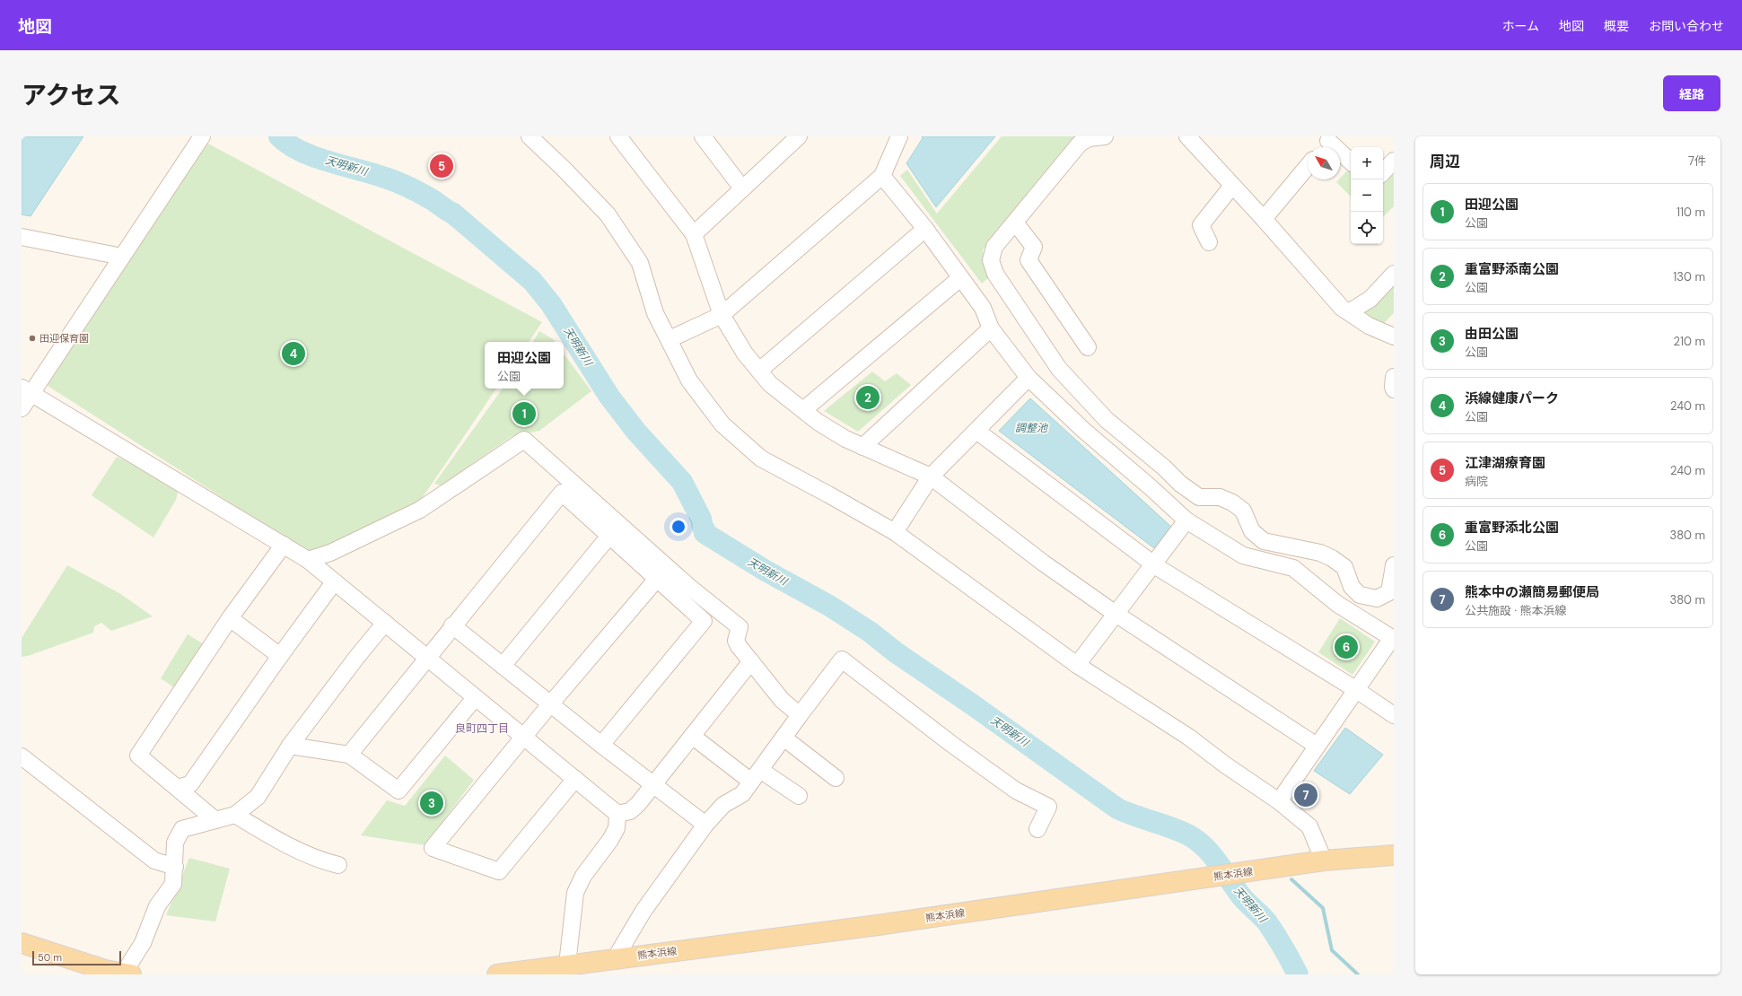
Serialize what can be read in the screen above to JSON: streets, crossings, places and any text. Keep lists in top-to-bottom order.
{
  "streets": {
    "main road": ["熊本浜線"]
  },
  "districts": ["良町四丁目"],
  "water": ["天明新川", "調整池"],
  "places": ["田迎保育園"],
  "scale_bar": "50 m",
  "north": "top left",
  "page": {
    "header": "地図",
    "nav": [
      "ホーム",
      "地図",
      "概要",
      "お問い合わせ"
    ],
    "title": "アクセス",
    "buttons": "経路",
    "heading": ["周辺", "7件"],
    "map_buttons": ["+", "−"],
    "pins": [
      "5",
      "4",
      "2",
      "1",
      "6",
      "7",
      "3"
    ],
    "list": [
      {
        "mark": "1",
        "name": "田迎公園",
        "note": "公園",
        "value": "110 m"
      },
      {
        "mark": "2",
        "name": "重富野添南公園",
        "note": "公園",
        "value": "130 m"
      },
      {
        "mark": "3",
        "name": "由田公園",
        "note": "公園",
        "value": "210 m"
      },
      {
        "mark": "4",
        "name": "浜線健康パーク",
        "note": "公園",
        "value": "240 m"
      },
      {
        "mark": "5",
        "name": "江津湖療育園",
        "note": "病院",
        "value": "240 m"
      },
      {
        "mark": "6",
        "name": "重富野添北公園",
        "note": "公園",
        "value": "380 m"
      },
      {
        "mark": "7",
        "name": "熊本中の瀬簡易郵便局",
        "note": "公共施設 · 熊本浜線",
        "value": "380 m"
      }
    ],
    "popup": ["田迎公園", "公園"],
    "scale": "50 m"
  }
}
